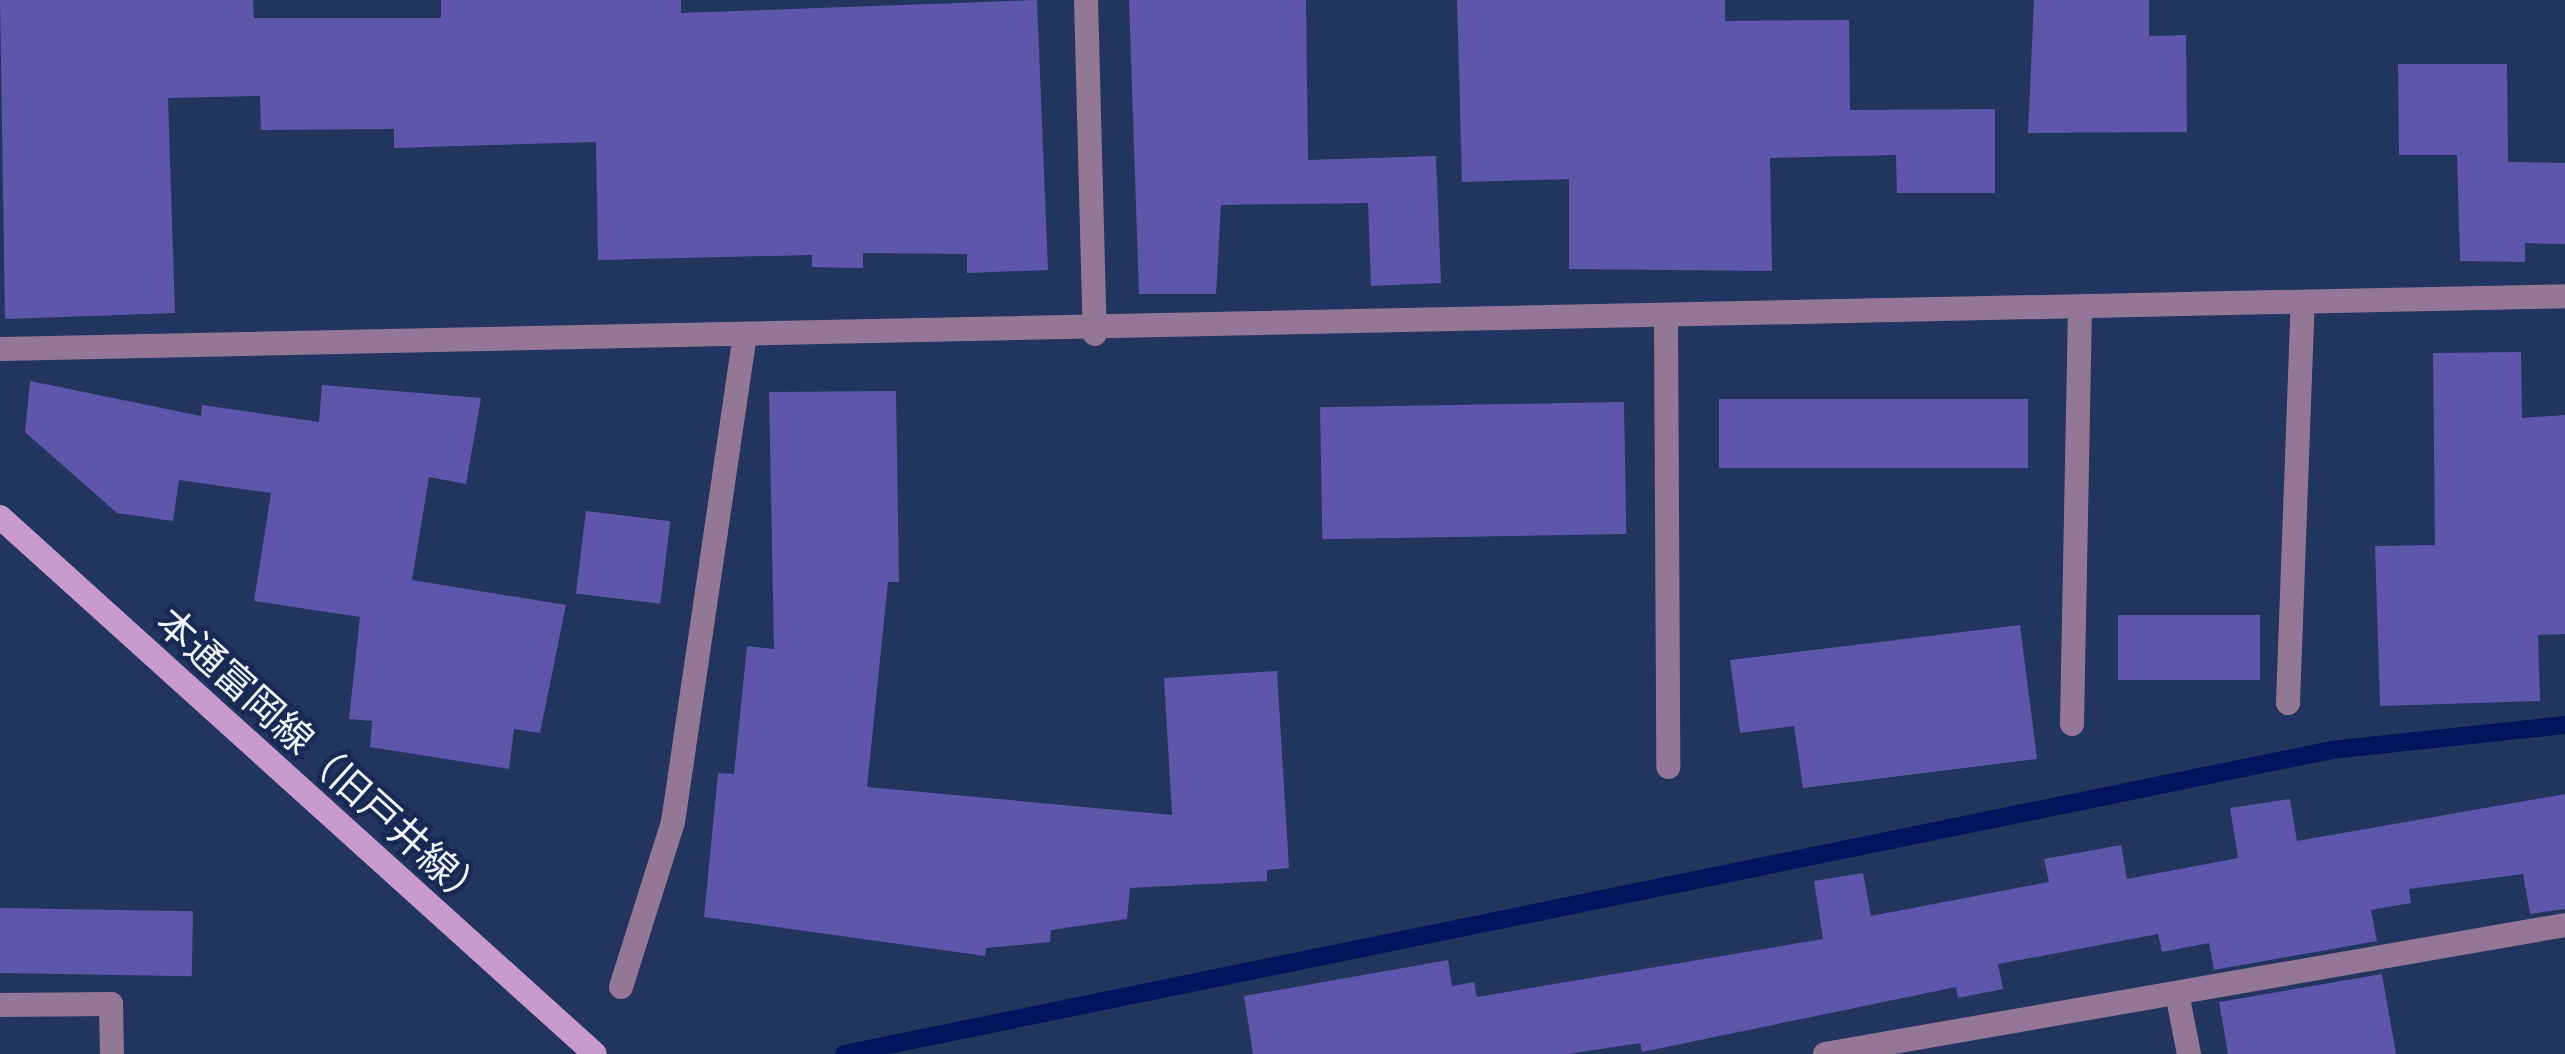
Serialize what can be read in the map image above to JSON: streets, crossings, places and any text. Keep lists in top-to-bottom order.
{
  "streets": {
    "street": ["本通富岡線（旧戸井線）"]
  }
}
